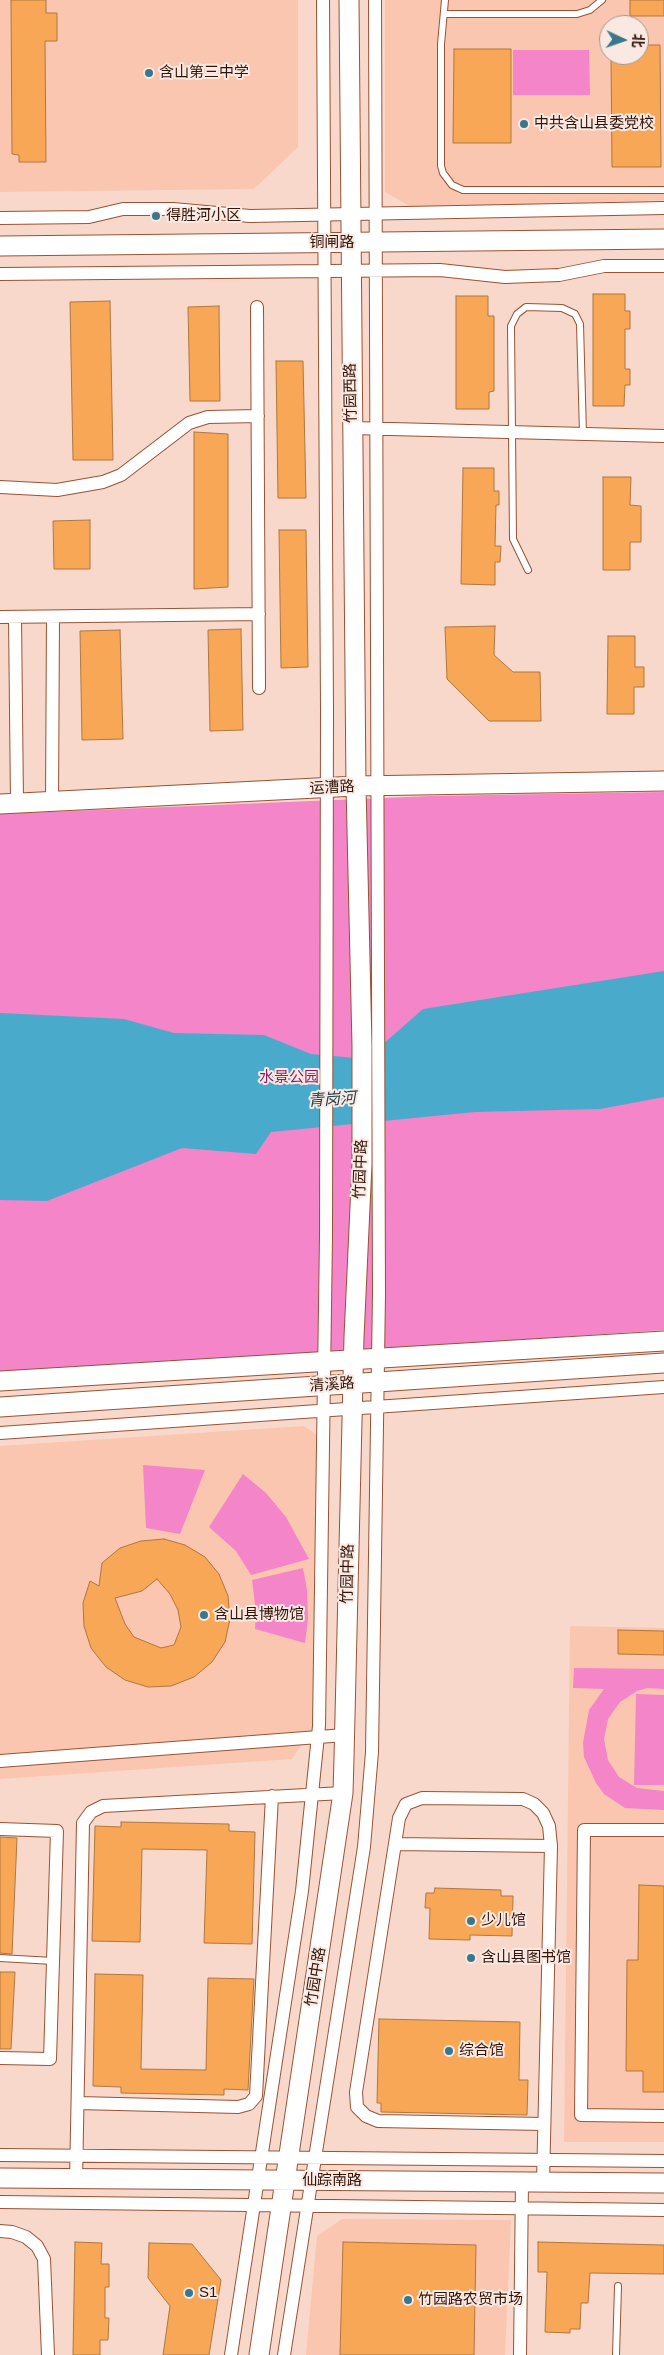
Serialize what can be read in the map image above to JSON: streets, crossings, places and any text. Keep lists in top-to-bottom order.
{
  "streets": {
    "main road": [
      "铜闸路",
      "竹园西路",
      "运漕路",
      "竹园中路",
      "清溪路",
      "仙踪南路"
    ]
  },
  "crossings": [
    ["铜闸路", "竹园西路"],
    ["竹园西路", "运漕路"],
    ["竹园西路", "竹园中路"],
    ["运漕路", "竹园中路"],
    ["竹园中路", "清溪路"],
    ["竹园中路", "仙踪南路"]
  ],
  "water": ["青岗河"],
  "parks": ["水景公园"],
  "places": [
    "含山第三中学",
    "中共含山县委党校",
    "得胜河小区",
    "含山县博物馆",
    "少儿馆",
    "含山县图书馆",
    "综合馆",
    "S1",
    "竹园路农贸市场"
  ],
  "north": "right"
}
